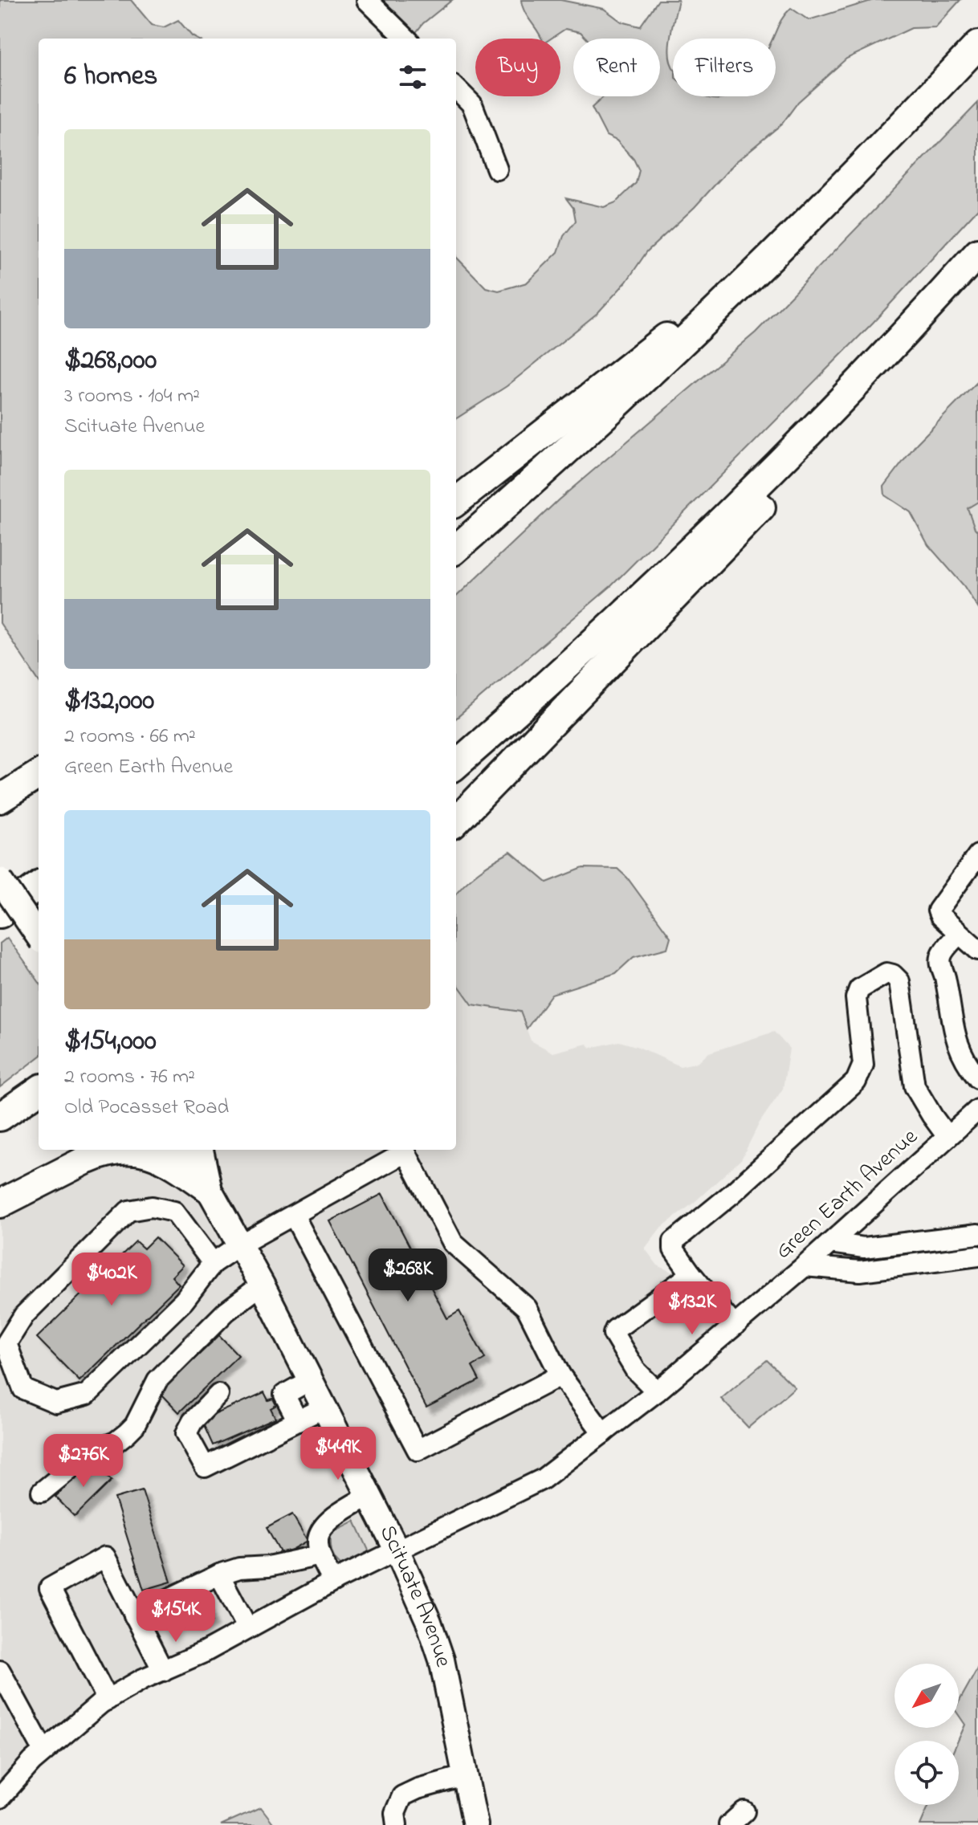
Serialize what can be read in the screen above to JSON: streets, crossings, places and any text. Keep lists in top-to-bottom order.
{
  "streets": {
    "main road": ["Scituate Avenue"],
    "street": ["Green Earth Avenue"]
  },
  "crossings": [
    ["Green Earth Avenue", "Scituate Avenue"]
  ],
  "north": "bottom left",
  "page": {
    "chip": ["Buy", "Rent", "Filters"],
    "heading": "6 homes",
    "list": [
      {
        "name": "$268,000",
        "note": "3 rooms · 104 m² · Scituate Avenue"
      },
      {
        "name": "$132,000",
        "note": "2 rooms · 66 m² · Green Earth Avenue"
      },
      {
        "name": "$154,000",
        "note": "2 rooms · 76 m² · Old Pocasset Road"
      }
    ],
    "price": [
      "$268K",
      "$402K",
      "$132K",
      "$449K",
      "$276K",
      "$154K"
    ]
  }
}
